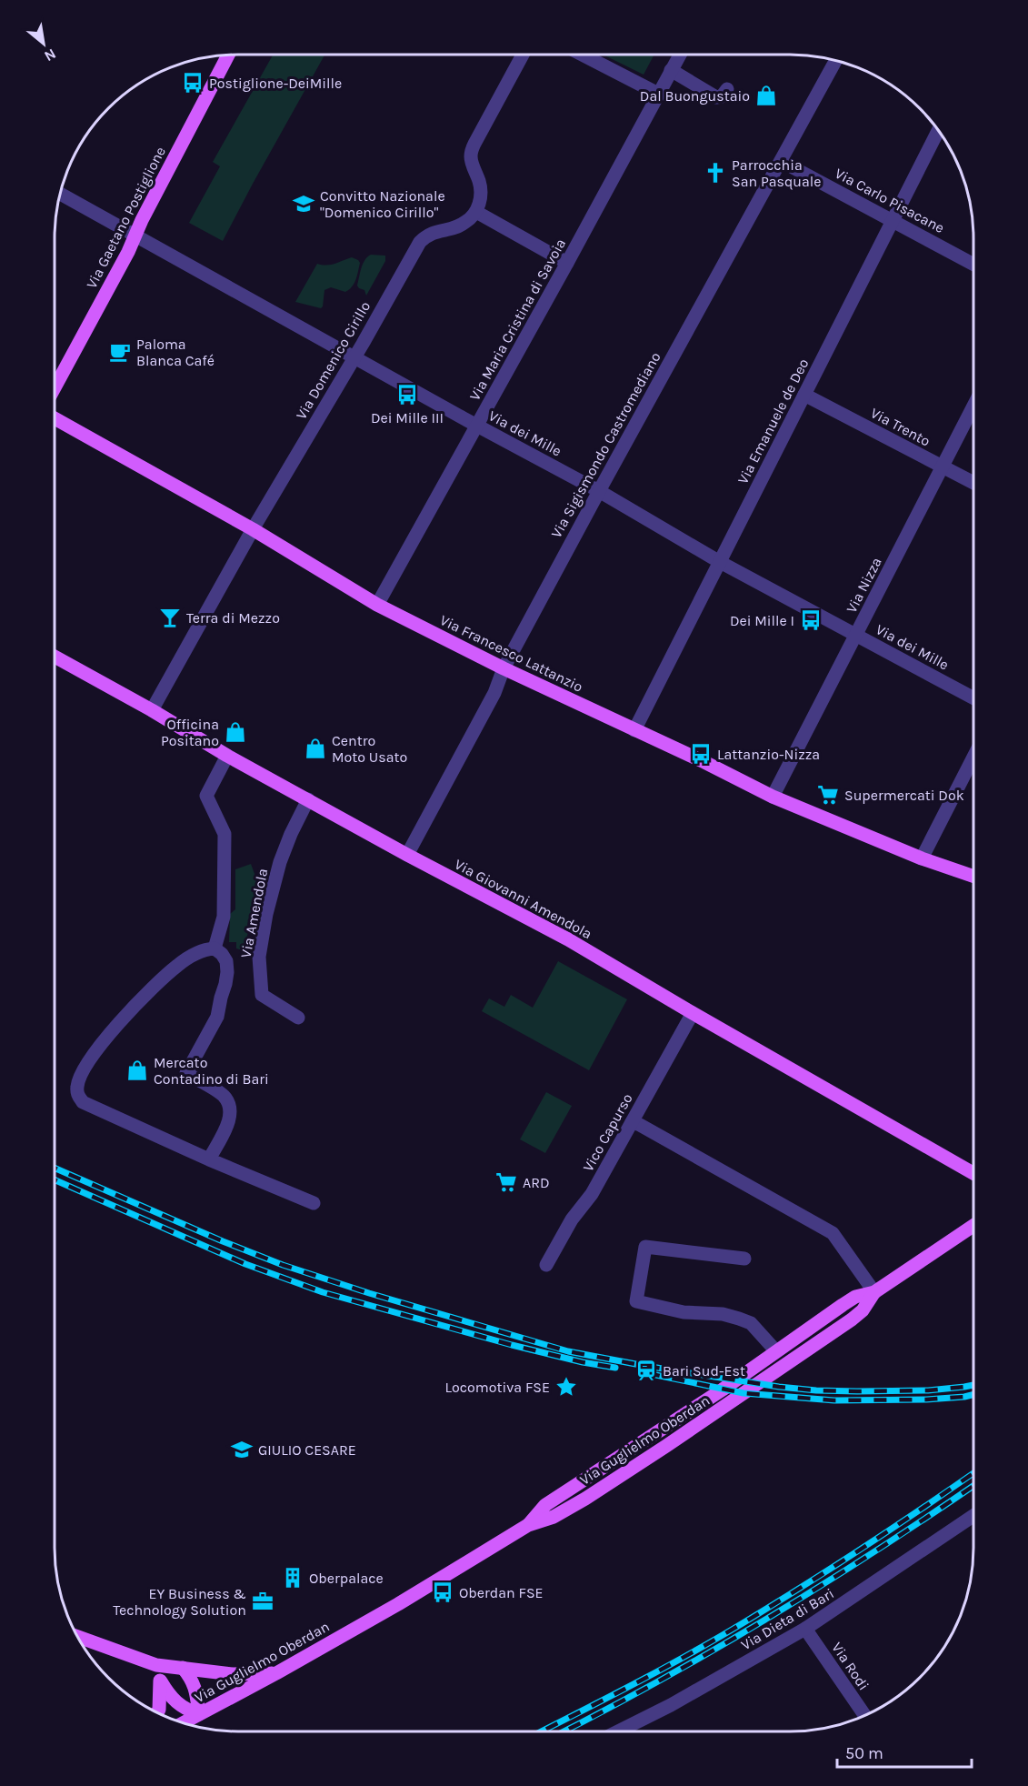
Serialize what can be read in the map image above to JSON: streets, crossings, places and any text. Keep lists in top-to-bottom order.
{
  "streets": {
    "main road": [
      "Via Gaetano Postiglione",
      "Via Francesco Lattanzio",
      "Via Giovanni Amendola",
      "Via Guglielmo Oberdan"
    ],
    "street": [
      "Via Carlo Pisacane",
      "Via Maria Cristina di Savoia",
      "Via Domenico Cirillo",
      "Via Emanuele de Deo",
      "Via Trento",
      "Via dei Mille",
      "Via Sigismondo Castromediano",
      "Via Nizza",
      "Via Amendola",
      "Vico Capurso",
      "Via Dieta di Bari",
      "Via Rodi"
    ]
  },
  "crossings": [
    ["Via Carlo Pisacane", "Via Emanuele de Deo"],
    ["Via Carlo Pisacane", "Via Sigismondo Castromediano"],
    ["Via Gaetano Postiglione", "Via dei Mille"],
    ["Via Maria Cristina di Savoia", "Via dei Mille"],
    ["Via Maria Cristina di Savoia", "Via Francesco Lattanzio"],
    ["Via Domenico Cirillo", "Via dei Mille"],
    ["Via Domenico Cirillo", "Via Francesco Lattanzio"],
    ["Via Domenico Cirillo", "Via Giovanni Amendola"],
    ["Via Emanuele de Deo", "Via Trento"],
    ["Via Emanuele de Deo", "Via dei Mille"],
    ["Via Emanuele de Deo", "Via Francesco Lattanzio"],
    ["Via Trento", "Via Nizza"],
    ["Via dei Mille", "Via Sigismondo Castromediano"],
    ["Via dei Mille", "Via Nizza"],
    ["Via Sigismondo Castromediano", "Via Francesco Lattanzio"],
    ["Via Sigismondo Castromediano", "Via Giovanni Amendola"],
    ["Via Nizza", "Via Francesco Lattanzio"],
    ["Via Giovanni Amendola", "Via Amendola"],
    ["Via Giovanni Amendola", "Vico Capurso"],
    ["Via Dieta di Bari", "Via Rodi"]
  ],
  "places": {
    "bus stop": [
      "Postiglione-DeiMille",
      "Dei Mille III",
      "Dei Mille I",
      "Lattanzio-Nizza",
      "Oberdan FSE"
    ],
    "shop": [
      "Dal Buongustaio",
      "Officina Positano",
      "Centro Moto Usato",
      "Mercato Contadino di Bari"
    ],
    "church": ["Parrocchia San Pasquale"],
    "school or university": ["Convitto Nazionale \"Domenico Cirillo\"", "GIULIO CESARE"],
    "cafe": ["Paloma Blanca Café"],
    "bar": ["Terra di Mezzo"],
    "supermarket": ["Supermercati Dok", "ARD"],
    "station": ["Bari Sud-Est"],
    "place": ["Locomotiva FSE"],
    "building": ["Oberpalace"],
    "office": ["EY Business & Technology Solution"]
  },
  "scale_bar": "50 m",
  "north": "bottom right"
}
